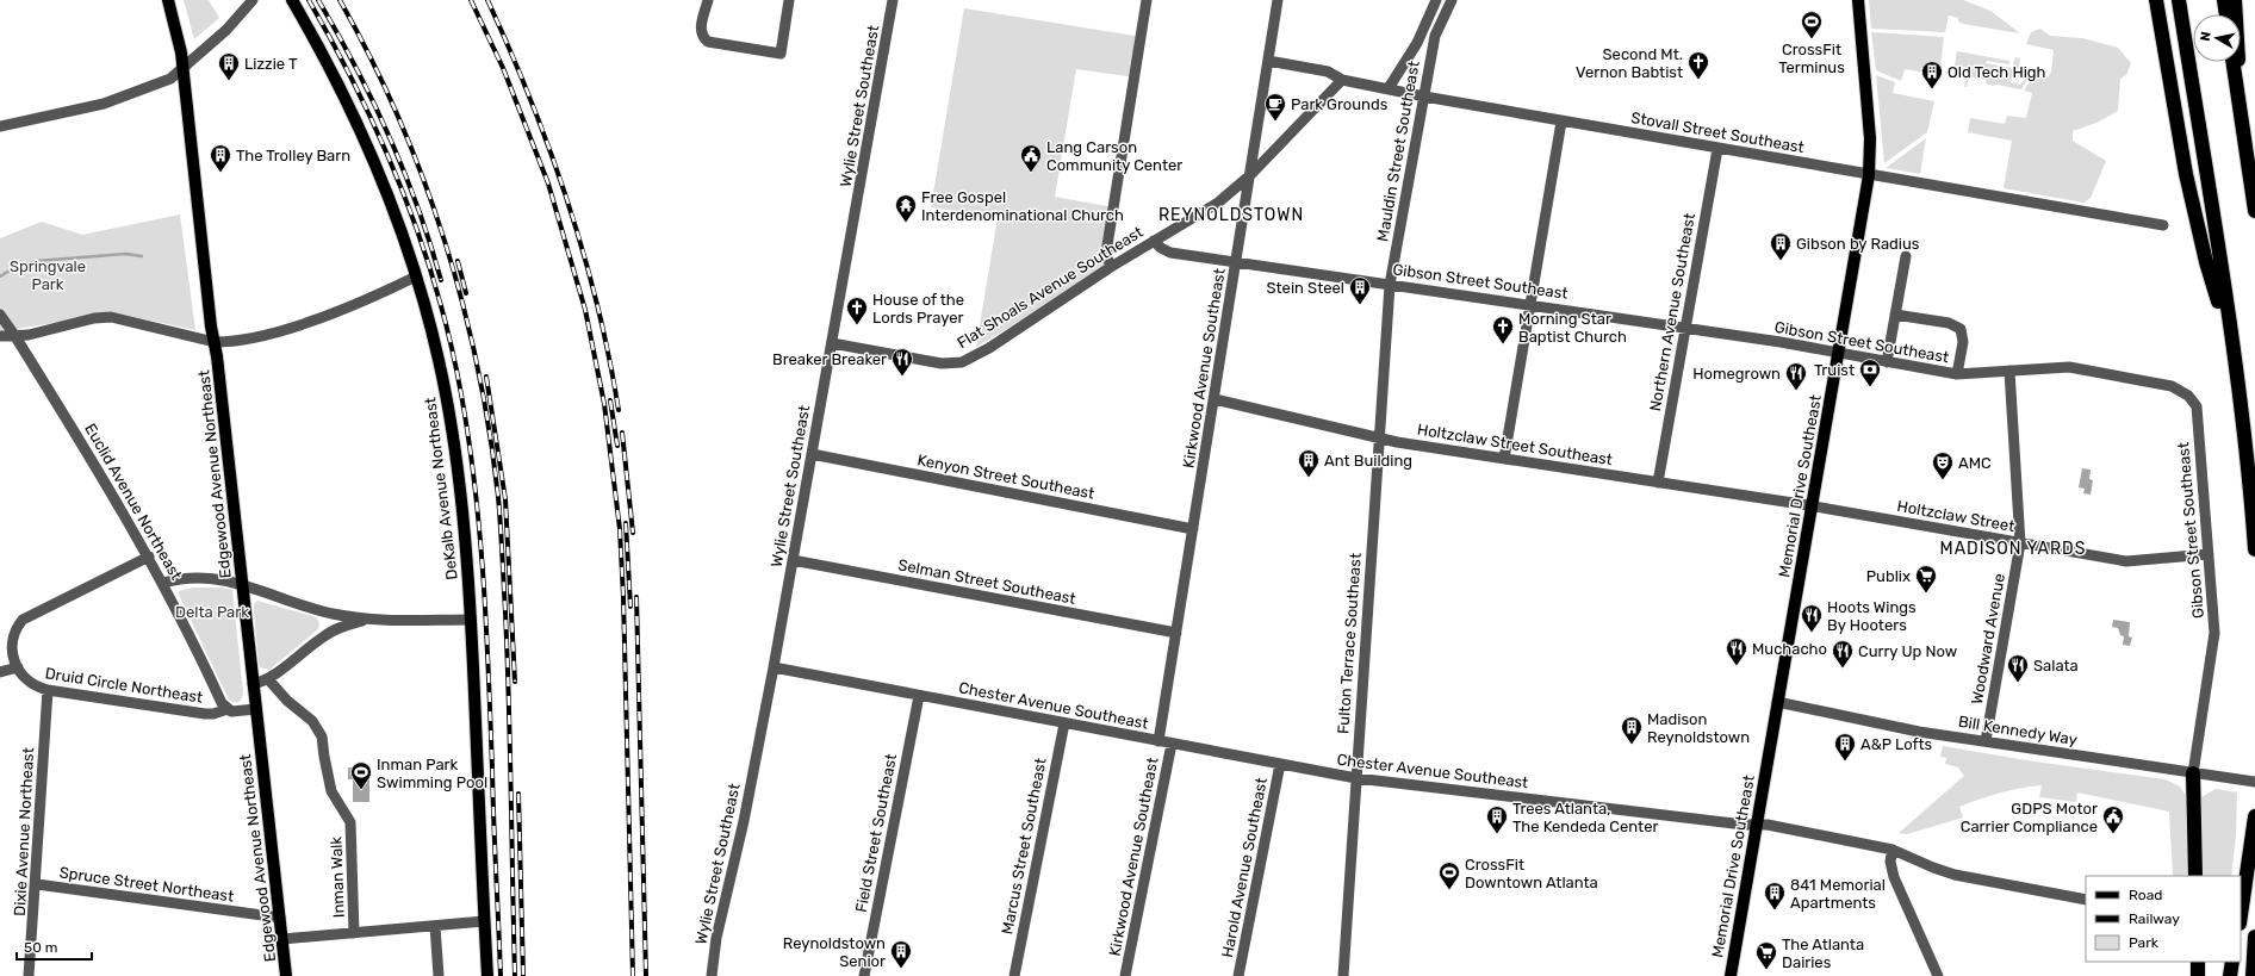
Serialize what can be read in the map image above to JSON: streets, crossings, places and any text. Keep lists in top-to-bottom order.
{
  "streets": {
    "main road": ["Edgewood Avenue Northeast", "Memorial Drive Southeast", "DeKalb Avenue Northeast"],
    "street": [
      "Wylie Street Southeast",
      "Stovall Street Southeast",
      "Mauldin Street Southeast",
      "Gibson Street Southeast",
      "Flat Shoals Avenue Southeast",
      "Northern Avenue Southeast",
      "Kirkwood Avenue Southeast",
      "Holtzclaw Street Southeast",
      "Kenyon Street Southeast",
      "Euclid Avenue Northeast",
      "Holtzclaw Street",
      "Selman Street Southeast",
      "Woodward Avenue",
      "Fulton Terrace Southeast",
      "Druid Circle Northeast",
      "Chester Avenue Southeast",
      "Bill Kennedy Way",
      "Dixie Avenue Northeast",
      "Field Street Southeast",
      "Marcus Street Southeast",
      "Harold Avenue Southeast",
      "Inman Walk",
      "Spruce Street Northeast"
    ]
  },
  "crossings": [
    ["Wylie Street Southeast", "Flat Shoals Avenue Southeast"],
    ["Wylie Street Southeast", "Kenyon Street Southeast"],
    ["Wylie Street Southeast", "Selman Street Southeast"],
    ["Wylie Street Southeast", "Chester Avenue Southeast"],
    ["Stovall Street Southeast", "Mauldin Street Southeast"],
    ["Stovall Street Southeast", "Flat Shoals Avenue Southeast"],
    ["Stovall Street Southeast", "Northern Avenue Southeast"],
    ["Stovall Street Southeast", "Kirkwood Avenue Southeast"],
    ["Stovall Street Southeast", "Memorial Drive Southeast"],
    ["Mauldin Street Southeast", "Gibson Street Southeast"],
    ["Mauldin Street Southeast", "Holtzclaw Street Southeast"],
    ["Mauldin Street Southeast", "Fulton Terrace Southeast"],
    ["Gibson Street Southeast", "Flat Shoals Avenue Southeast"],
    ["Gibson Street Southeast", "Northern Avenue Southeast"],
    ["Gibson Street Southeast", "Kirkwood Avenue Southeast"],
    ["Gibson Street Southeast", "Memorial Drive Southeast"],
    ["Gibson Street Southeast", "Holtzclaw Street"],
    ["Gibson Street Southeast", "Woodward Avenue"],
    ["Gibson Street Southeast", "Bill Kennedy Way"],
    ["Flat Shoals Avenue Southeast", "Kirkwood Avenue Southeast"],
    ["Northern Avenue Southeast", "Holtzclaw Street Southeast"],
    ["Kirkwood Avenue Southeast", "Holtzclaw Street Southeast"],
    ["Kirkwood Avenue Southeast", "Kenyon Street Southeast"],
    ["Kirkwood Avenue Southeast", "Selman Street Southeast"],
    ["Kirkwood Avenue Southeast", "Chester Avenue Southeast"],
    ["Holtzclaw Street Southeast", "Memorial Drive Southeast"],
    ["Holtzclaw Street Southeast", "Holtzclaw Street"],
    ["Edgewood Avenue Northeast", "Spruce Street Northeast"],
    ["Memorial Drive Southeast", "Holtzclaw Street"],
    ["Memorial Drive Southeast", "Chester Avenue Southeast"],
    ["Memorial Drive Southeast", "Bill Kennedy Way"],
    ["Euclid Avenue Northeast", "Druid Circle Northeast"],
    ["Holtzclaw Street", "Woodward Avenue"],
    ["Woodward Avenue", "Bill Kennedy Way"],
    ["Fulton Terrace Southeast", "Chester Avenue Southeast"],
    ["Druid Circle Northeast", "Dixie Avenue Northeast"],
    ["Chester Avenue Southeast", "Field Street Southeast"],
    ["Chester Avenue Southeast", "Marcus Street Southeast"],
    ["Chester Avenue Southeast", "Harold Avenue Southeast"],
    ["Dixie Avenue Northeast", "Spruce Street Northeast"]
  ],
  "districts": ["REYNOLDSTOWN", "MADISON YARDS"],
  "parks": ["Springvale Park", "Delta Park"],
  "places": {
    "sports": ["CrossFit Terminus", "Inman Park Swimming Pool", "CrossFit Downtown Atlanta"],
    "church": ["Second Mt. Vernon Babtist", "House of the Lords Prayer", "Morning Star Baptist Church"],
    "building": [
      "Lizzie T",
      "Old Tech High",
      "The Trolley Barn",
      "Gibson by Radius",
      "Stein Steel",
      "Ant Building",
      "Madison Reynoldstown",
      "A&P Lofts",
      "Trees Atlanta, The Kendeda Center",
      "841 Memorial Apartments",
      "Reynoldstown Senior"
    ],
    "cafe": ["Park Grounds"],
    "public building": ["Lang Carson Community Center", "GDPS Motor Carrier Compliance"],
    "temple": ["Free Gospel Interdenominational Church"],
    "restaurant": [
      "Breaker Breaker",
      "Homegrown",
      "Hoots Wings By Hooters",
      "Muchacho",
      "Curry Up Now",
      "Salata"
    ],
    "bank": ["Truist"],
    "theatre": ["AMC"],
    "supermarket": ["Publix", "The Atlanta Dairies"]
  },
  "legend": ["Road", "Railway", "Park"],
  "scale_bar": "50 m",
  "north": "left"
}
